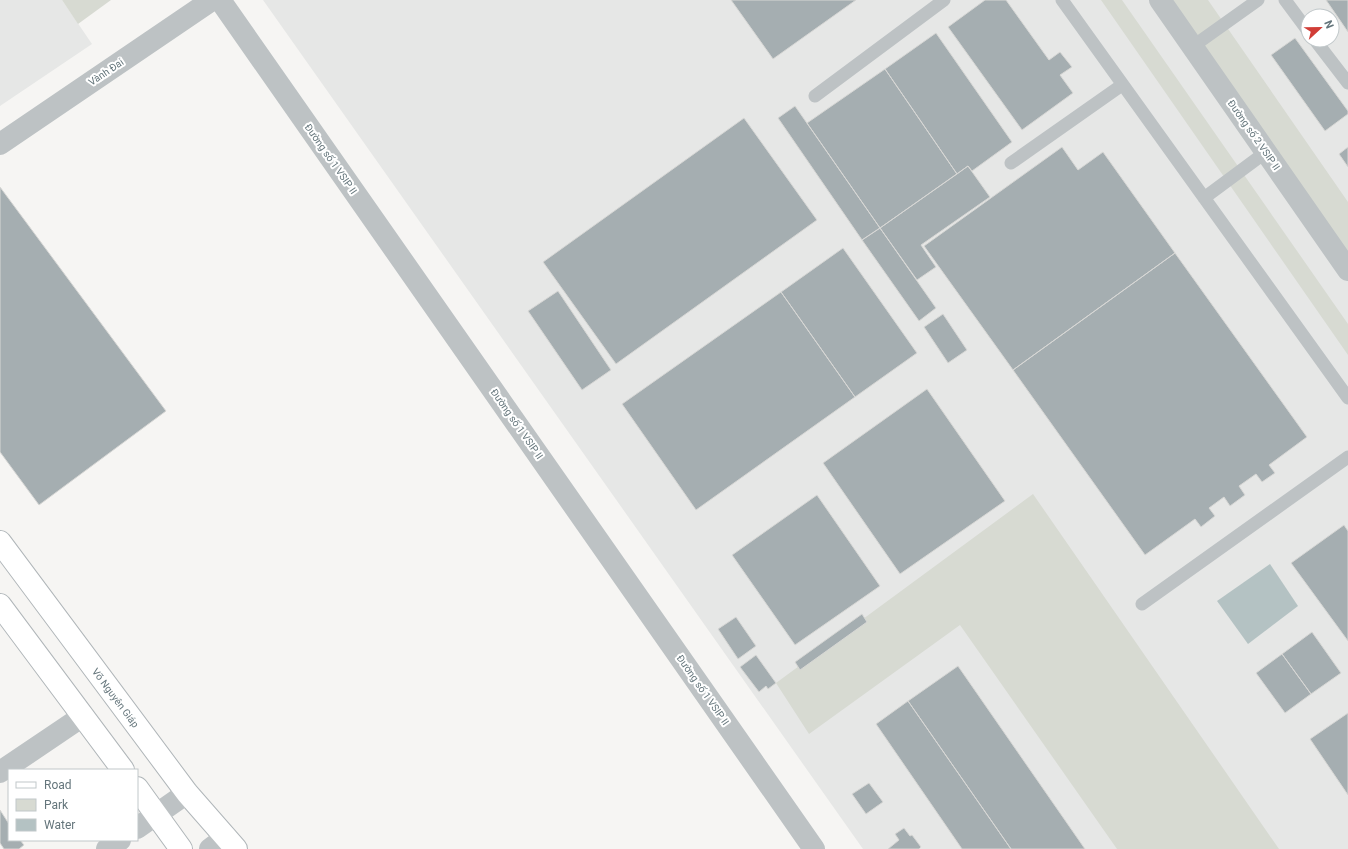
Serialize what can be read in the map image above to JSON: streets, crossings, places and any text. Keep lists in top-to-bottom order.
{
  "streets": {
    "main road": ["Võ Nguyên Giáp"],
    "street": ["Vành Đai", "Đường số 2 VSIP II", "Đường số 1 VSIP II"]
  },
  "legend": ["Road", "Park", "Water"],
  "north": "right"
}
